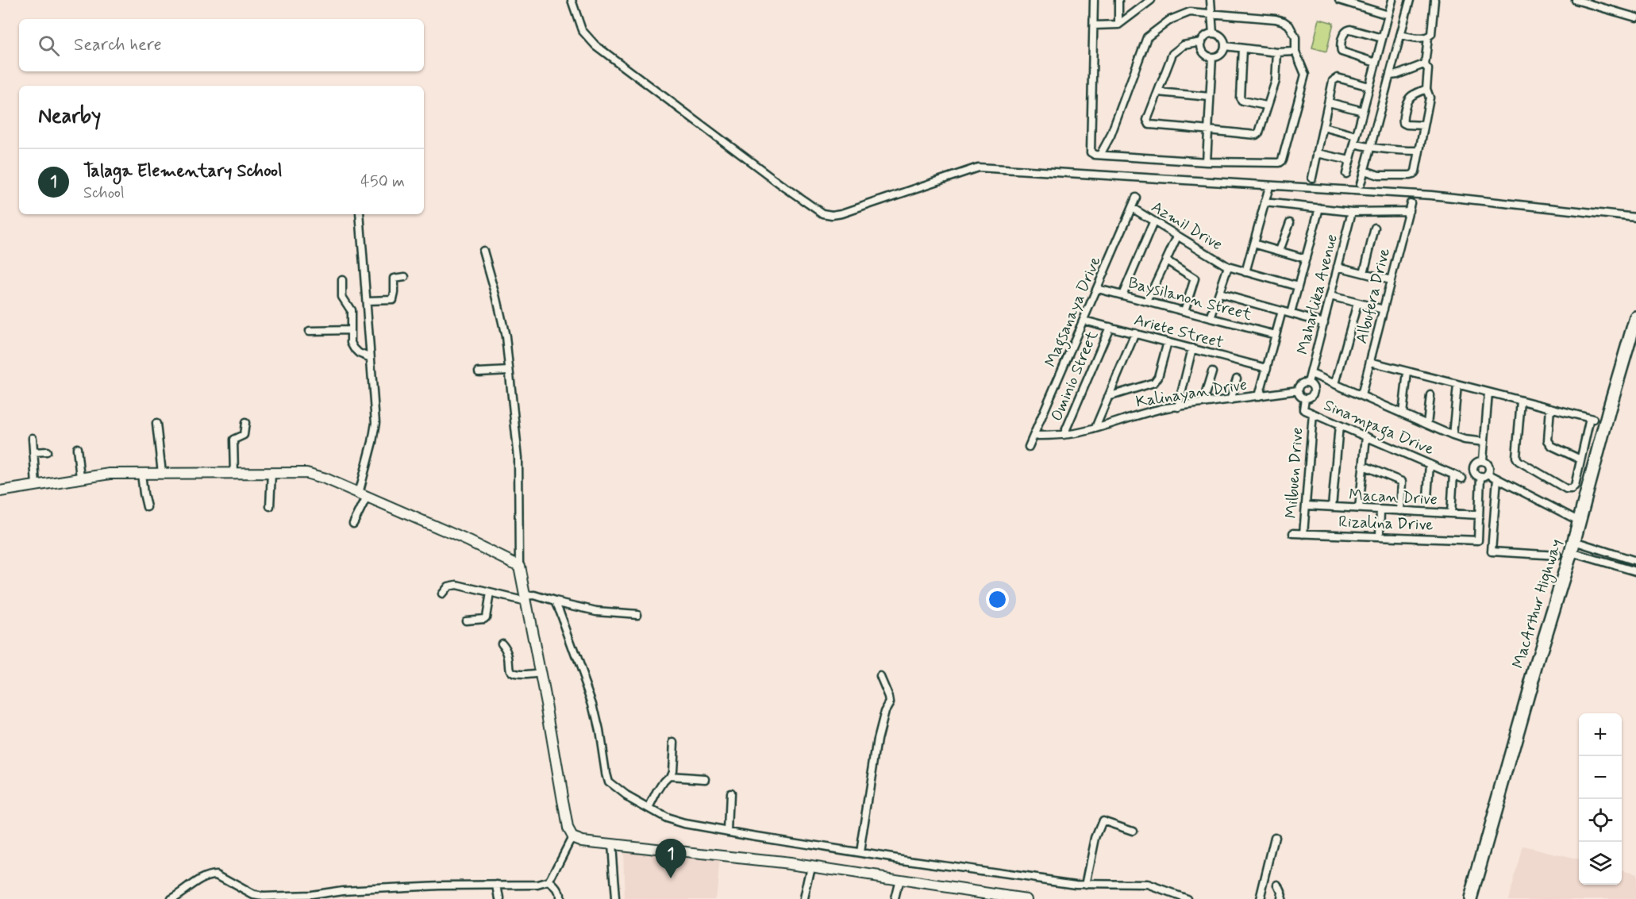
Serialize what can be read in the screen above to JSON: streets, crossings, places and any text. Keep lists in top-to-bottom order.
{
  "streets": {
    "highway": ["MacArthur Highway"],
    "street": [
      "Azmil Drive",
      "Maharlika Avenue",
      "Albufera Drive",
      "Baysilanon Street",
      "Magsanaya Drive",
      "Ariete Street",
      "Ominio Street",
      "Kalinayan Drive",
      "Sinampaga Drive",
      "Milbuen Drive",
      "Macan Drive",
      "Rizalina Drive"
    ]
  },
  "crossings": [
    ["Azmil Drive", "Magsanaya Drive"],
    ["Maharlika Avenue", "Kalinayan Drive"],
    ["Maharlika Avenue", "Sinampaga Drive"],
    ["Baysilanon Street", "Magsanaya Drive"],
    ["Magsanaya Drive", "Ariete Street"],
    ["Magsanaya Drive", "Kalinayan Drive"],
    ["Ariete Street", "Ominio Street"],
    ["Ominio Street", "Kalinayan Drive"],
    ["Kalinayan Drive", "Sinampaga Drive"],
    ["Sinampaga Drive", "Milbuen Drive"],
    ["Milbuen Drive", "Macan Drive"],
    ["Milbuen Drive", "Rizalina Drive"],
    ["Macan Drive", "Rizalina Drive"]
  ],
  "page": {
    "search": "Search here",
    "heading": "Nearby",
    "list": [
      {
        "mark": "1",
        "name": "Talaga Elementary School",
        "note": "School",
        "value": "450 m"
      }
    ],
    "map_buttons": ["+", "−"],
    "pins": "1"
  }
}
